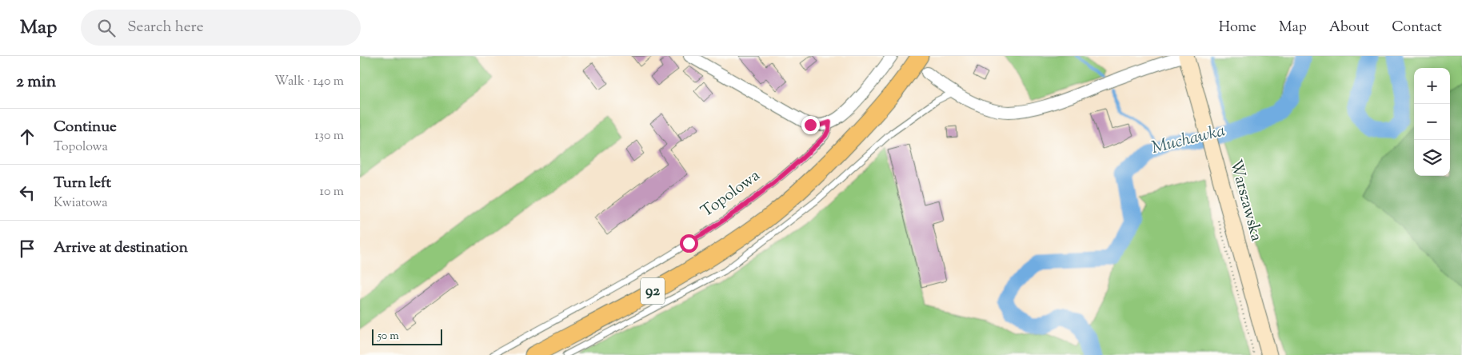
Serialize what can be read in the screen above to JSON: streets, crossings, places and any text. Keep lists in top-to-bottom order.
{
  "streets": {
    "main road": ["Warszawska", "92"],
    "lane": ["Topolowa"]
  },
  "water": ["Muchawka"],
  "scale_bar": "50 m",
  "page": {
    "header": "Map",
    "search": "Search here",
    "nav": [
      "Home",
      "Map",
      "About",
      "Contact"
    ],
    "heading": ["2 min", "Walk · 140 m"],
    "map_buttons": ["+", "−"],
    "list": [
      ["Continue", "Topolowa", "130 m"],
      ["Turn left", "Kwiatowa", "10 m"],
      "Arrive at destination"
    ],
    "scale": "50 m"
  }
}
